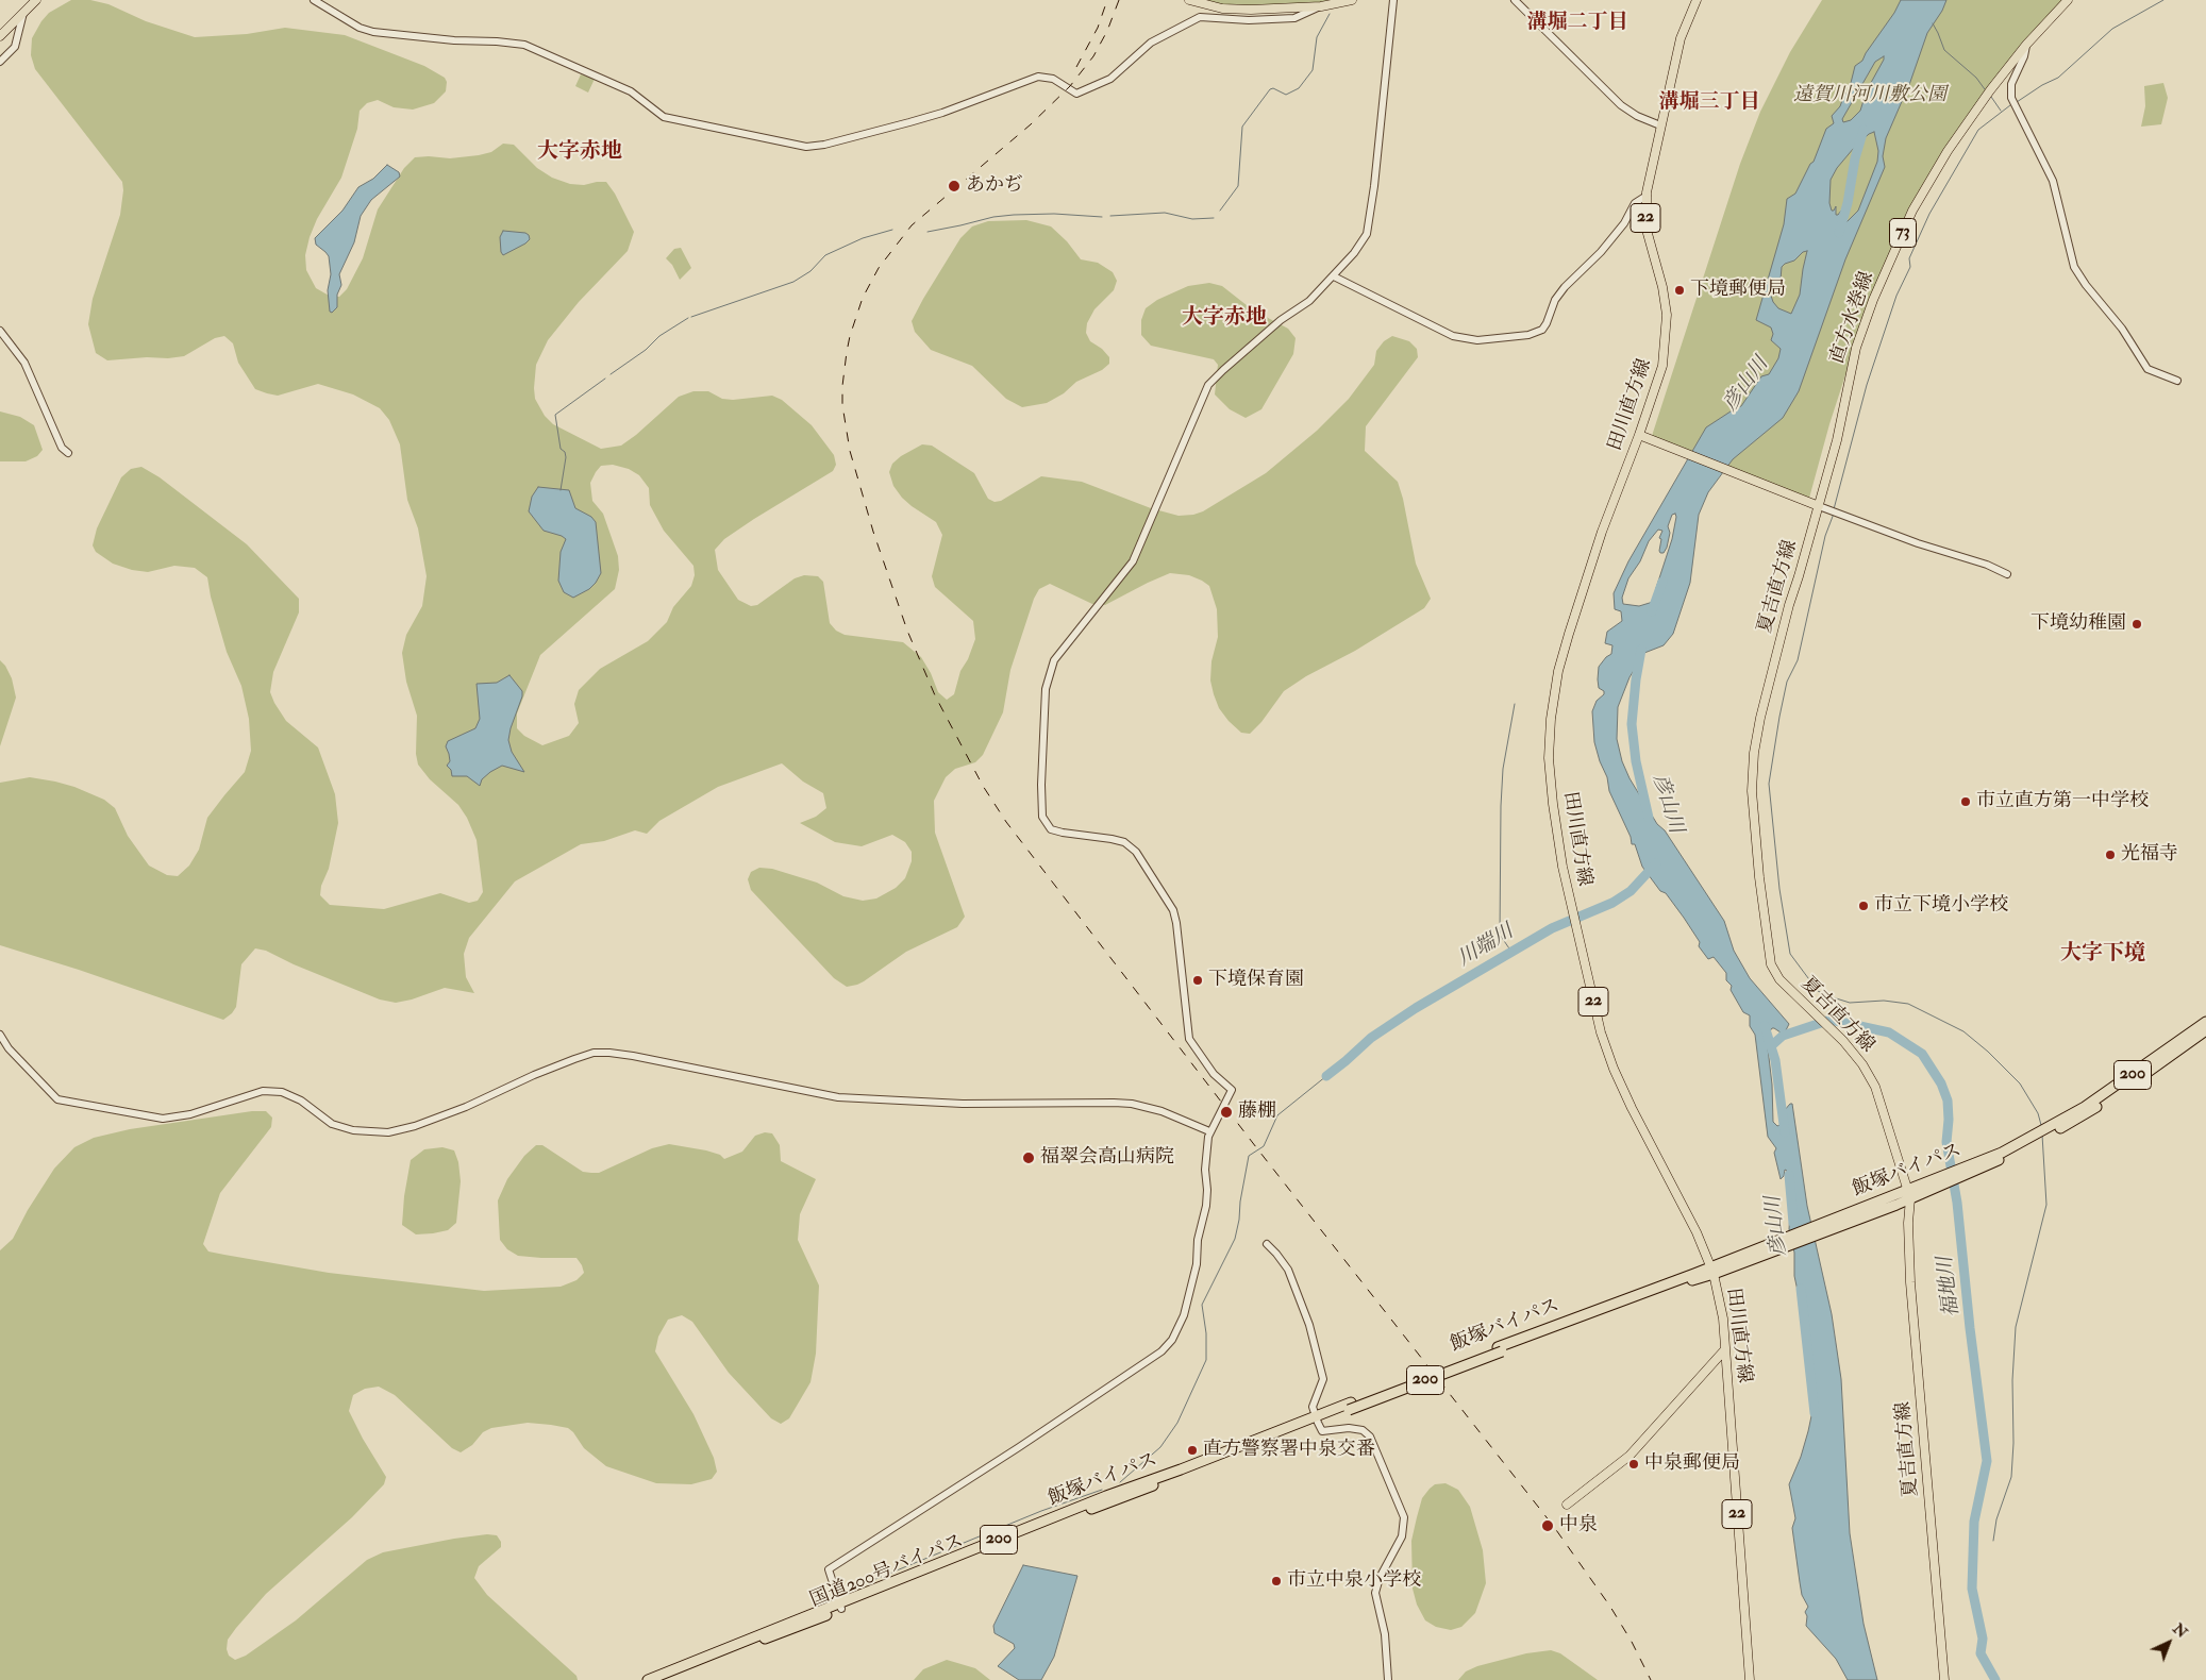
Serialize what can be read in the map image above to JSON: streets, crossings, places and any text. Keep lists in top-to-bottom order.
{
  "streets": {
    "highway": ["200", "国道200号バイパス"],
    "main road": [
      "22",
      "73",
      "直方水巻線",
      "田川直方線",
      "夏吉直方線"
    ]
  },
  "crossings": [
    ["直方水巻線", "夏吉直方線"],
    ["田川直方線", "200"],
    ["田川直方線", "国道200号バイパス"],
    ["夏吉直方線", "200"],
    ["200", "国道200号バイパス"]
  ],
  "districts": [
    "溝堀二丁目",
    "溝堀三丁目",
    "大字赤地",
    "大字赤地",
    "大字下境"
  ],
  "water": ["彦山川", "川端川", "福地川"],
  "parks": ["遠賀川河川敷公園"],
  "places": [
    "あかぢ",
    "下境郵便局",
    "下境幼稚園",
    "市立直方第一中学校",
    "光福寺",
    "市立下境小学校",
    "下境保育園",
    "藤棚",
    "福翠会高山病院",
    "直方警察署中泉交番",
    "中泉郵便局",
    "中泉",
    "市立中泉小学校"
  ],
  "north": "top right"
}
